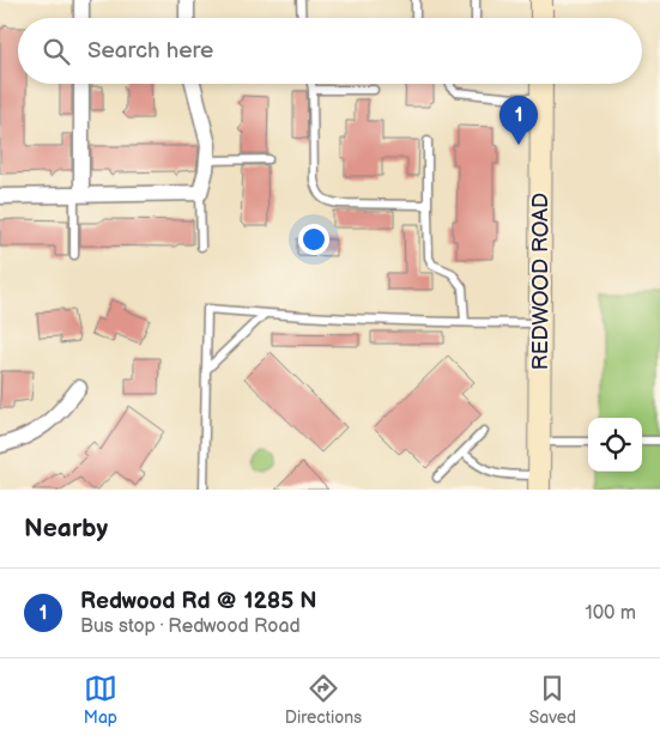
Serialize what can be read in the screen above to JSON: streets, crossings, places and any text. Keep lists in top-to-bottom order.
{
  "streets": {
    "main road": ["REDWOOD ROAD"]
  },
  "page": {
    "search": "Search here",
    "pins": "1",
    "heading": "Nearby",
    "list": [
      {
        "mark": "1",
        "name": "Redwood Rd @ 1285 N",
        "note": "Bus stop · Redwood Road",
        "value": "100 m"
      }
    ],
    "nav": ["Map", "Directions", "Saved"]
  }
}
